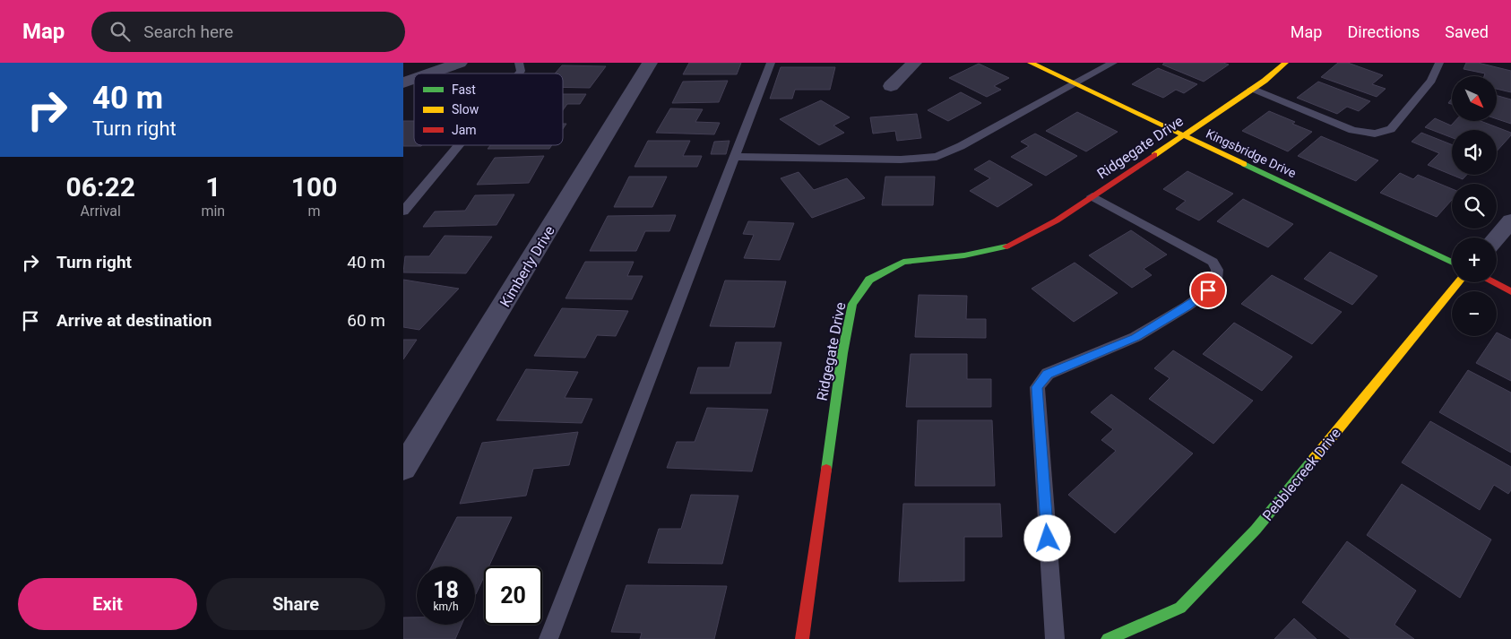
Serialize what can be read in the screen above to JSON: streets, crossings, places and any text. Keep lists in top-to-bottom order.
{
  "streets": {
    "street": [
      "Ridgegate Drive",
      "Kingsbridge Drive",
      "Kimberly Drive",
      "Pebblecreek Drive"
    ]
  },
  "crossings": [
    ["Ridgegate Drive", "Kingsbridge Drive"]
  ],
  "legend": ["Fast", "Slow", "Jam"],
  "north": "bottom right",
  "page": {
    "header": "Map",
    "search": "Search here",
    "nav": ["Map", "Directions", "Saved"],
    "turn": ["40 m", "Turn right"],
    "map_buttons": ["+", "−"],
    "eta": [
      "06:22",
      "Arrival",
      "1",
      "min",
      "100",
      "m"
    ],
    "list": [
      {
        "name": "Turn right",
        "value": "40 m"
      },
      {
        "name": "Arrive at destination",
        "value": "60 m"
      }
    ],
    "speed": "18 km/h",
    "limit": "20",
    "buttons": ["Exit", "Share"]
  }
}
